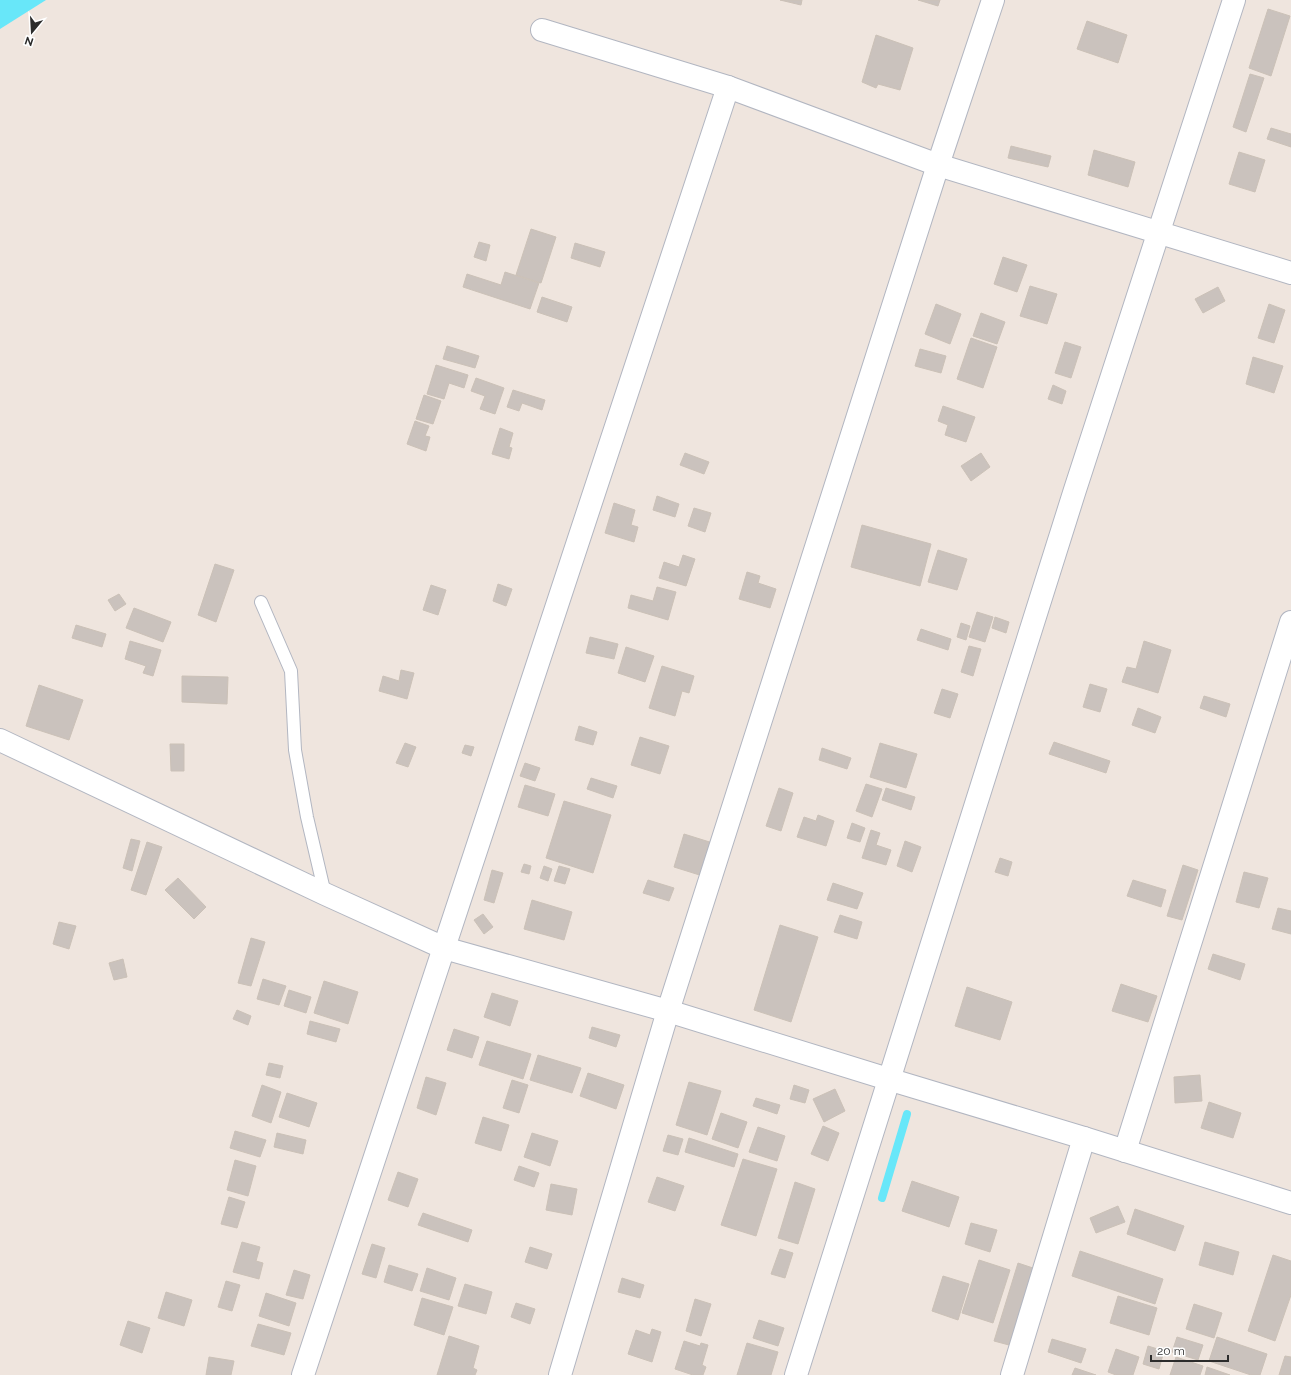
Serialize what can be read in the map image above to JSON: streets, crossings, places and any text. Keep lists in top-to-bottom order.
{
  "scale_bar": "20 m",
  "north": "bottom"
}
